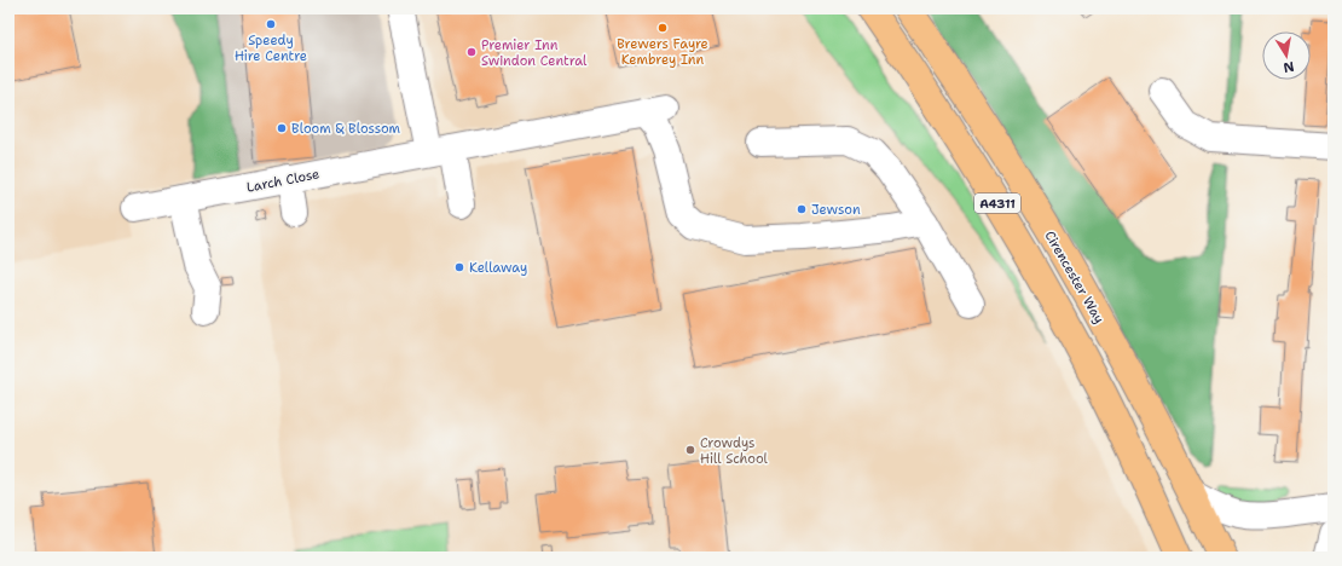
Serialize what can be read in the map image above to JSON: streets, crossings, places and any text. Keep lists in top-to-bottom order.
{
  "streets": {
    "main road": ["A4311", "Cirencester Way"],
    "street": ["Larch Close"]
  },
  "places": [
    "Speedy Hire Centre",
    "Brewers Fayre Kembrey Inn",
    "Premier Inn Swindon Central",
    "Bloom & Blossom",
    "Jewson",
    "Kellaway",
    "Crowdys Hill School"
  ],
  "north": "bottom"
}
